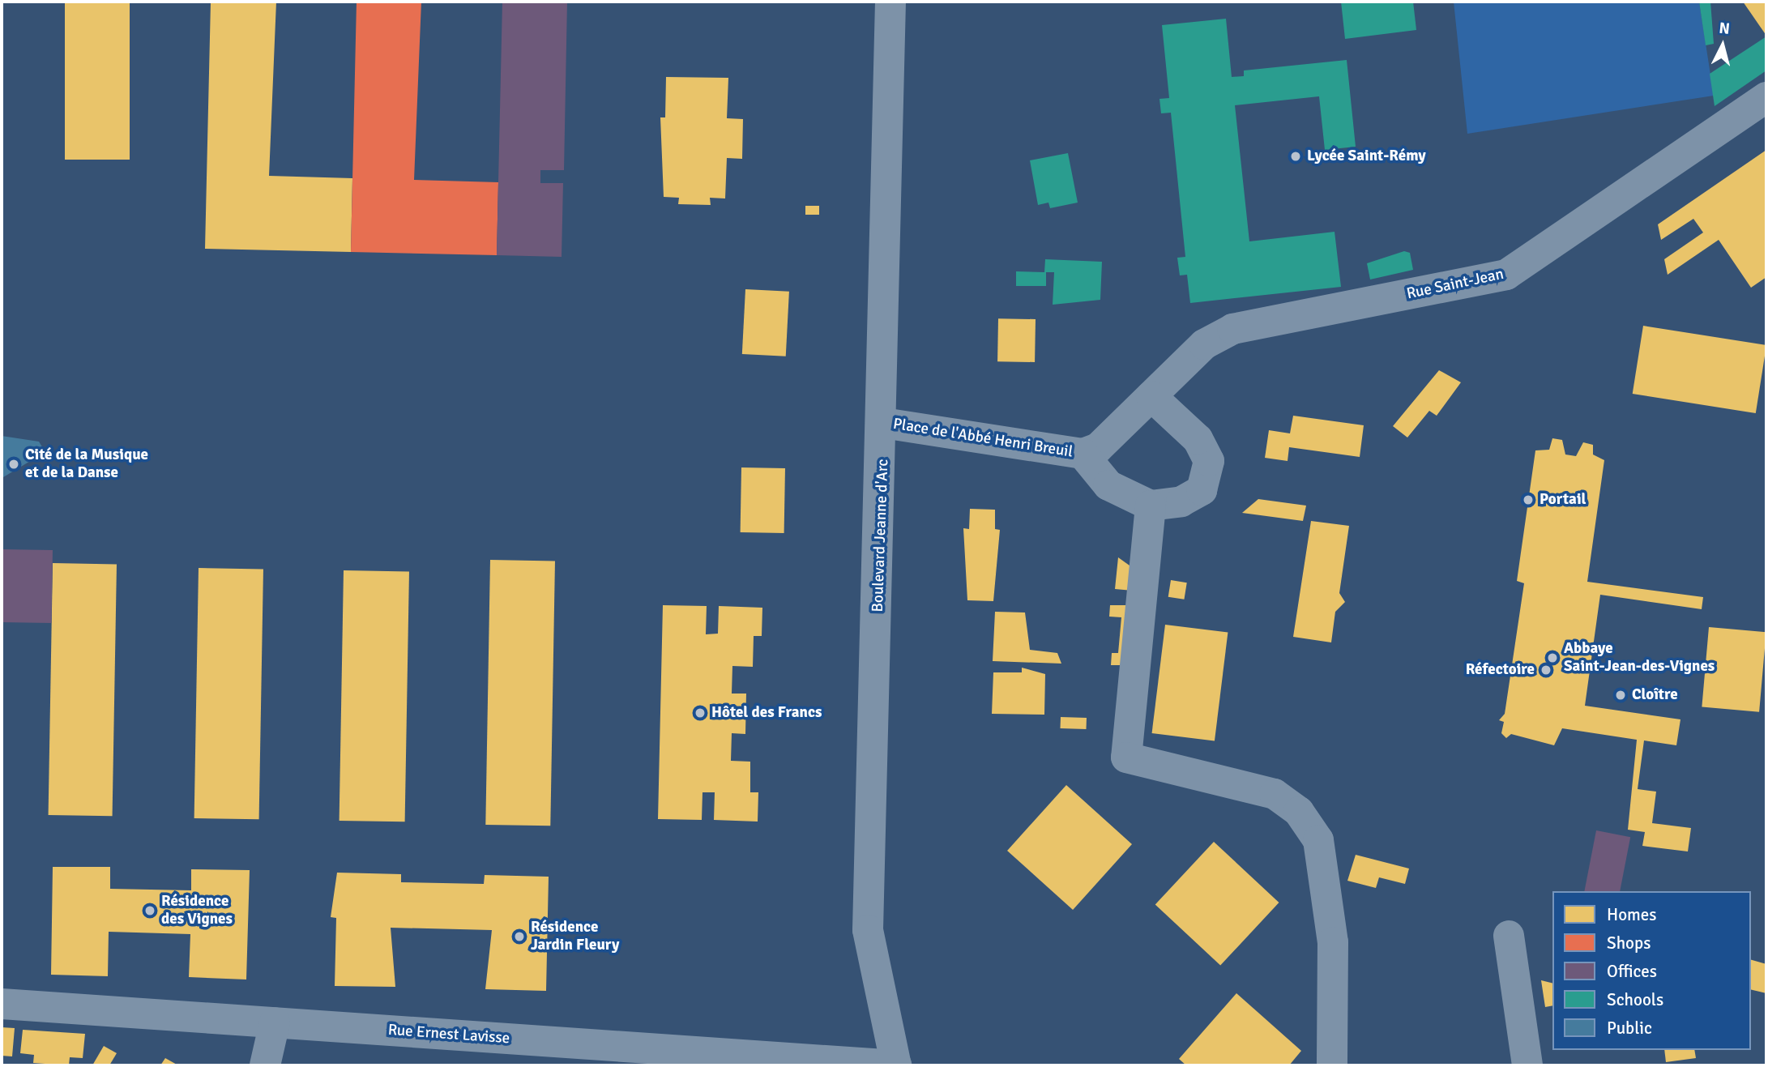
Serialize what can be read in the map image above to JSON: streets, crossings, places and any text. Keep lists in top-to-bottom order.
{
  "streets": {
    "street": [
      "Rue Saint-Jean",
      "Place de l'Abbé Henri Breuil",
      "Boulevard Jeanne d'Arc",
      "Rue Ernest Lavisse"
    ]
  },
  "crossings": [
    ["Rue Saint-Jean", "Place de l'Abbé Henri Breuil"],
    ["Place de l'Abbé Henri Breuil", "Boulevard Jeanne d'Arc"],
    ["Boulevard Jeanne d'Arc", "Rue Ernest Lavisse"]
  ],
  "places": [
    "Lycée Saint-Rémy",
    "Cité de la Musique et de la Danse",
    "Portail",
    "Abbaye Saint-Jean-des-Vignes",
    "Réfectoire",
    "Cloître",
    "Hôtel des Francs",
    "Résidence des Vignes",
    "Résidence Jardin Fleury"
  ],
  "legend": [
    "Homes",
    "Shops",
    "Offices",
    "Schools",
    "Public"
  ],
  "north": "top"
}
